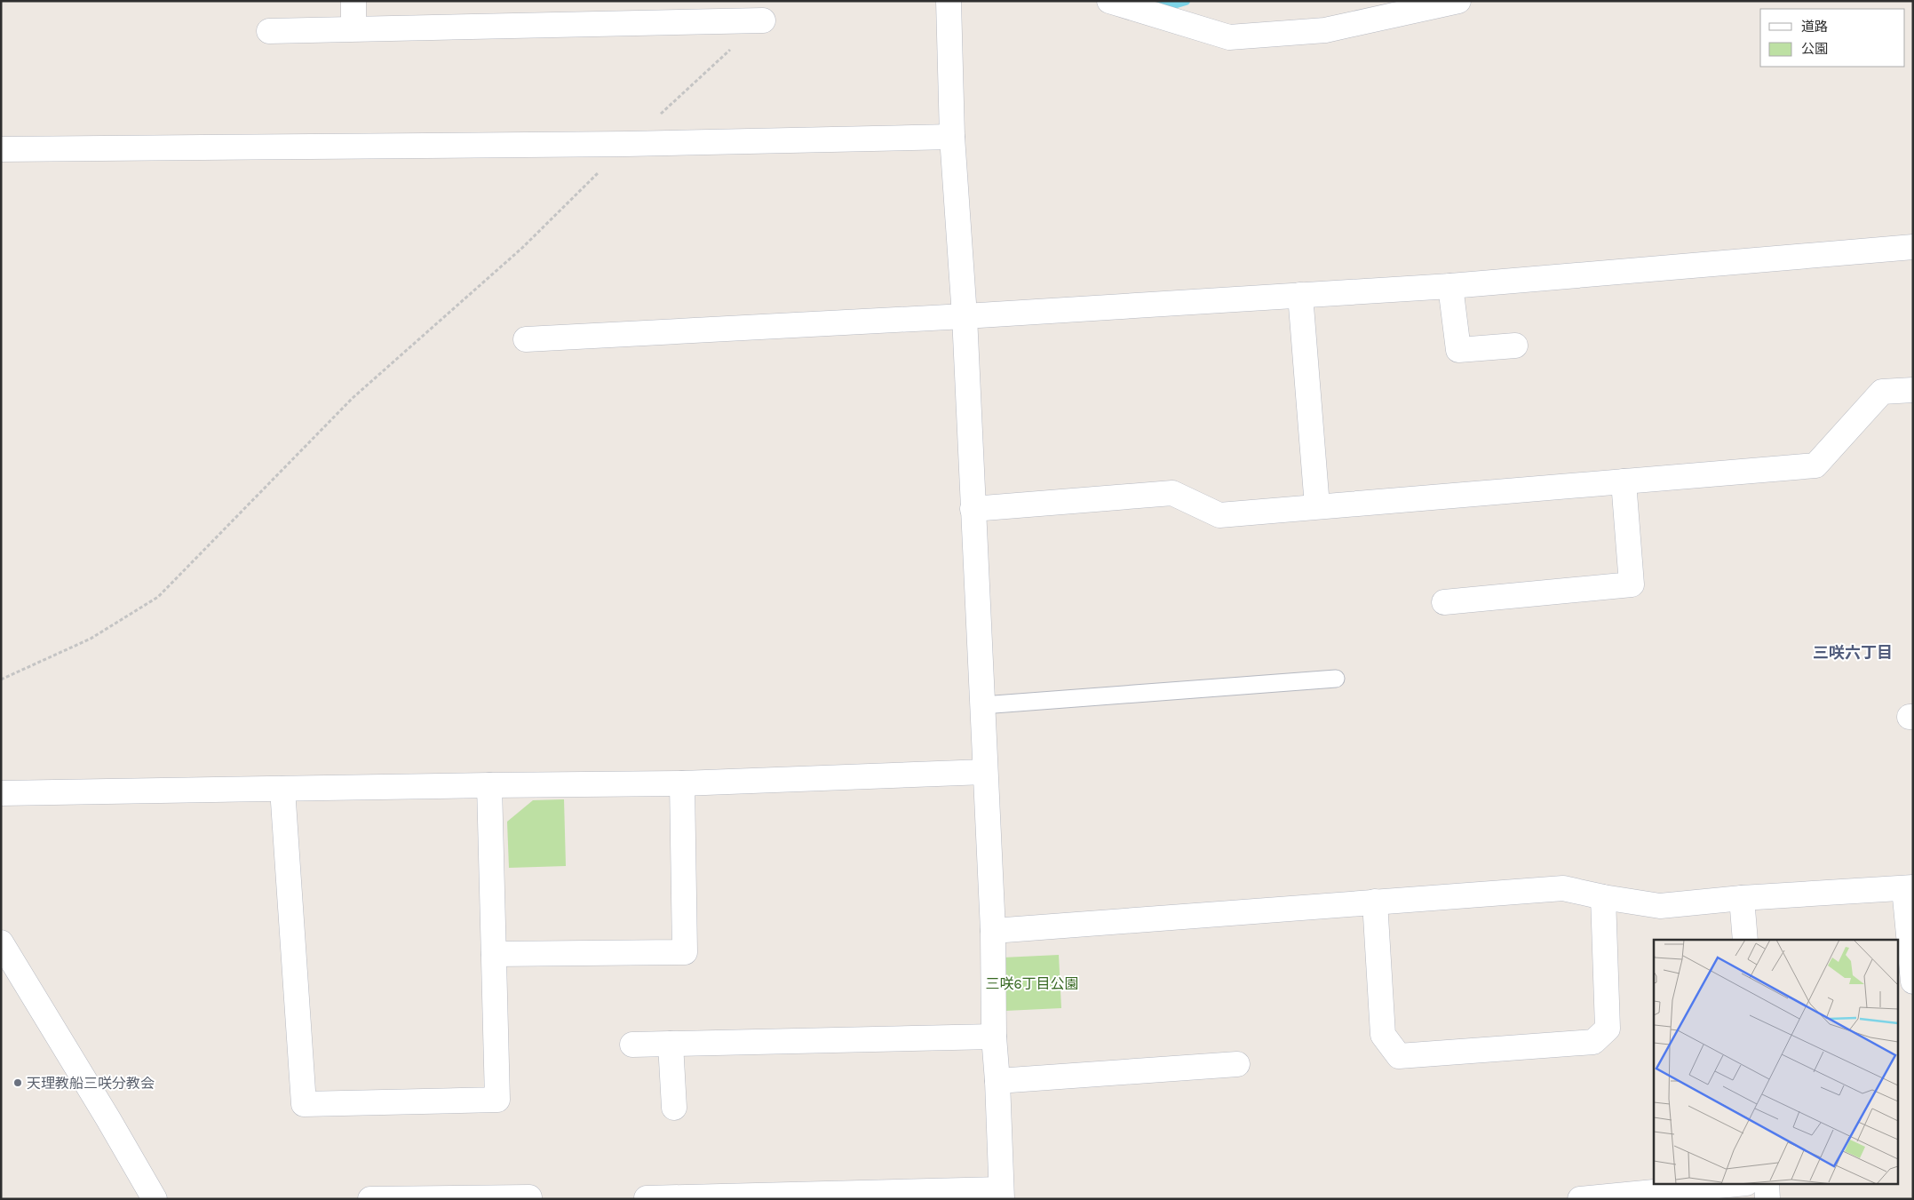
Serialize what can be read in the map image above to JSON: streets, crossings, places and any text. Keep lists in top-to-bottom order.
{
  "districts": ["三咲六丁目"],
  "parks": ["三咲6丁目公園"],
  "places": ["天理教船三咲分教会"],
  "legend": ["道路", "公園"]
}
